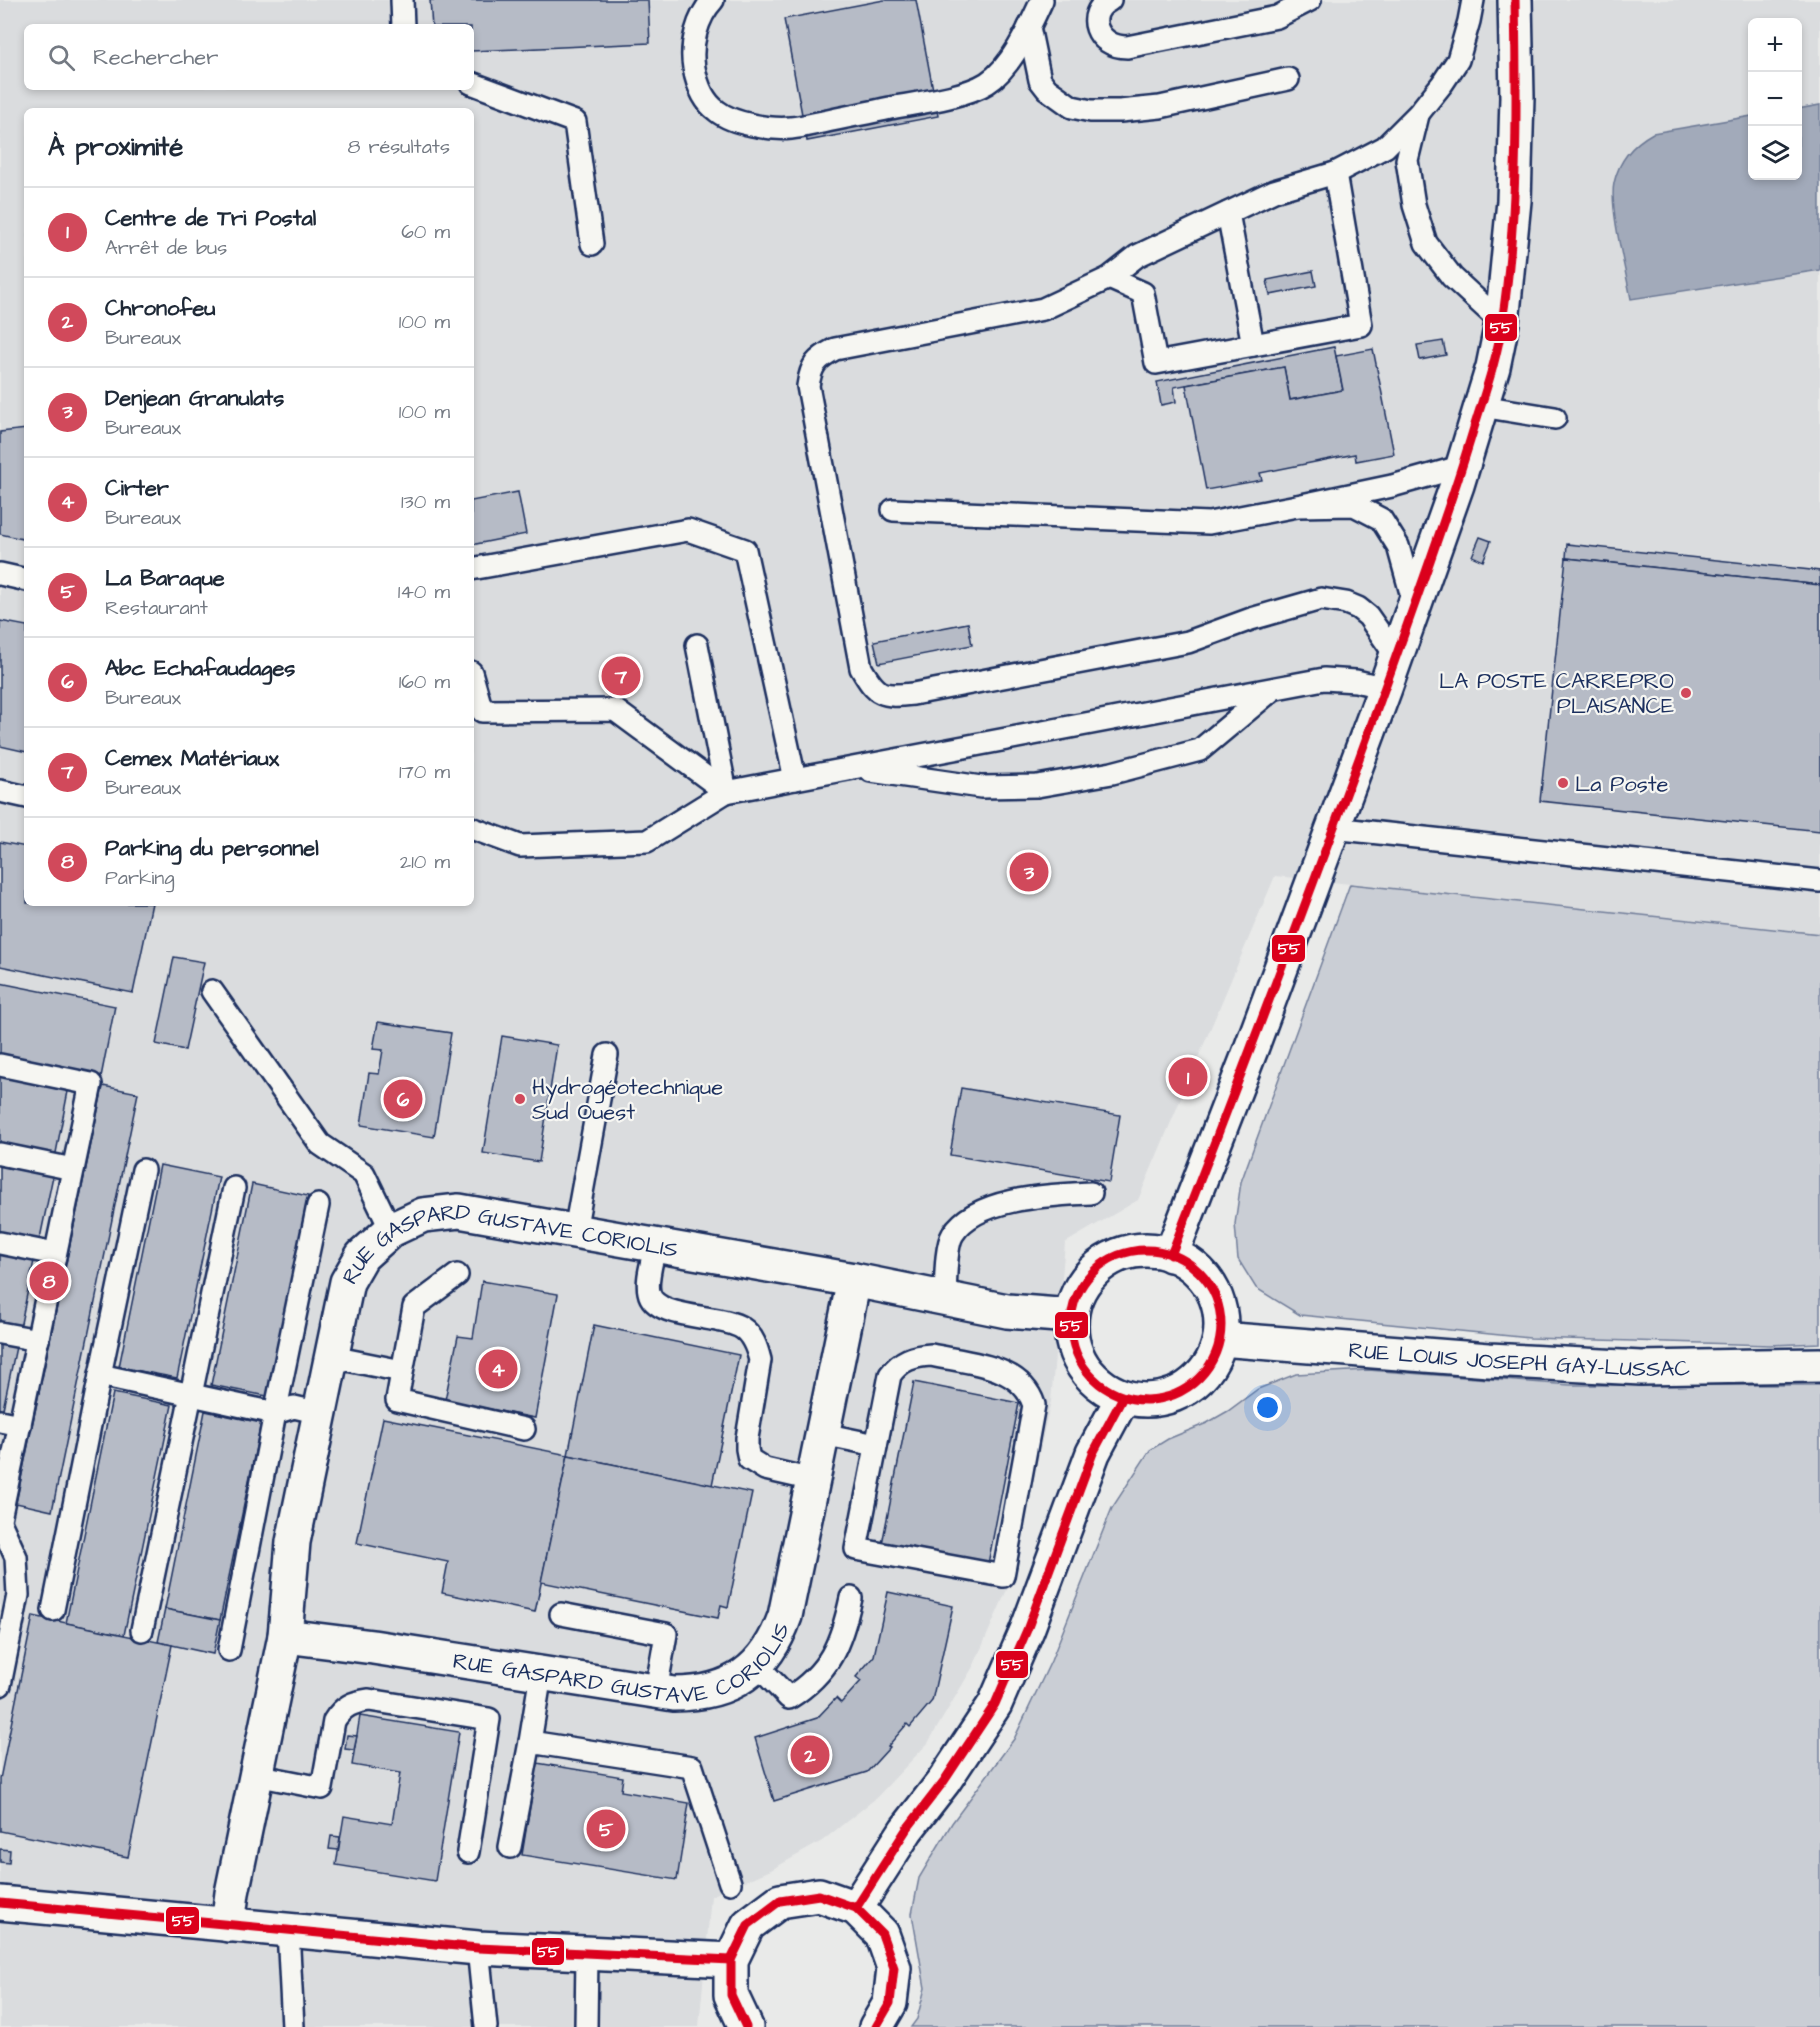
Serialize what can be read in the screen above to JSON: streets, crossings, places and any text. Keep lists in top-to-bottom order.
{
  "streets": {
    "street": ["RUE GASPARD GUSTAVE CORIOLIS", "RUE LOUIS JOSEPH GAY-LUSSAC"]
  },
  "crossings": [
    ["RUE GASPARD GUSTAVE CORIOLIS", "RUE LOUIS JOSEPH GAY-LUSSAC"]
  ],
  "places": ["LA POSTE CARREPRO PLAISANCE", "La Poste", "Hydrogéotechnique Sud Ouest"],
  "lines": ["transit line 55"],
  "page": {
    "map_buttons": ["+", "−"],
    "search": "Rechercher",
    "heading": ["À proximité", "8 résultats"],
    "list": [
      {
        "mark": "1",
        "name": "Centre de Tri Postal",
        "note": "Arrêt de bus",
        "value": "60 m"
      },
      {
        "mark": "2",
        "name": "Chronofeu",
        "note": "Bureaux",
        "value": "100 m"
      },
      {
        "mark": "3",
        "name": "Denjean Granulats",
        "note": "Bureaux",
        "value": "100 m"
      },
      {
        "mark": "4",
        "name": "Cirter",
        "note": "Bureaux",
        "value": "130 m"
      },
      {
        "mark": "5",
        "name": "La Baraque",
        "note": "Restaurant",
        "value": "140 m"
      },
      {
        "mark": "6",
        "name": "Abc Echafaudages",
        "note": "Bureaux",
        "value": "160 m"
      },
      {
        "mark": "7",
        "name": "Cemex Matériaux",
        "note": "Bureaux",
        "value": "170 m"
      },
      {
        "mark": "8",
        "name": "Parking du personnel",
        "note": "Parking",
        "value": "210 m"
      }
    ],
    "pins": [
      "7",
      "3",
      "1",
      "6",
      "8",
      "4",
      "2",
      "5"
    ]
  }
}
